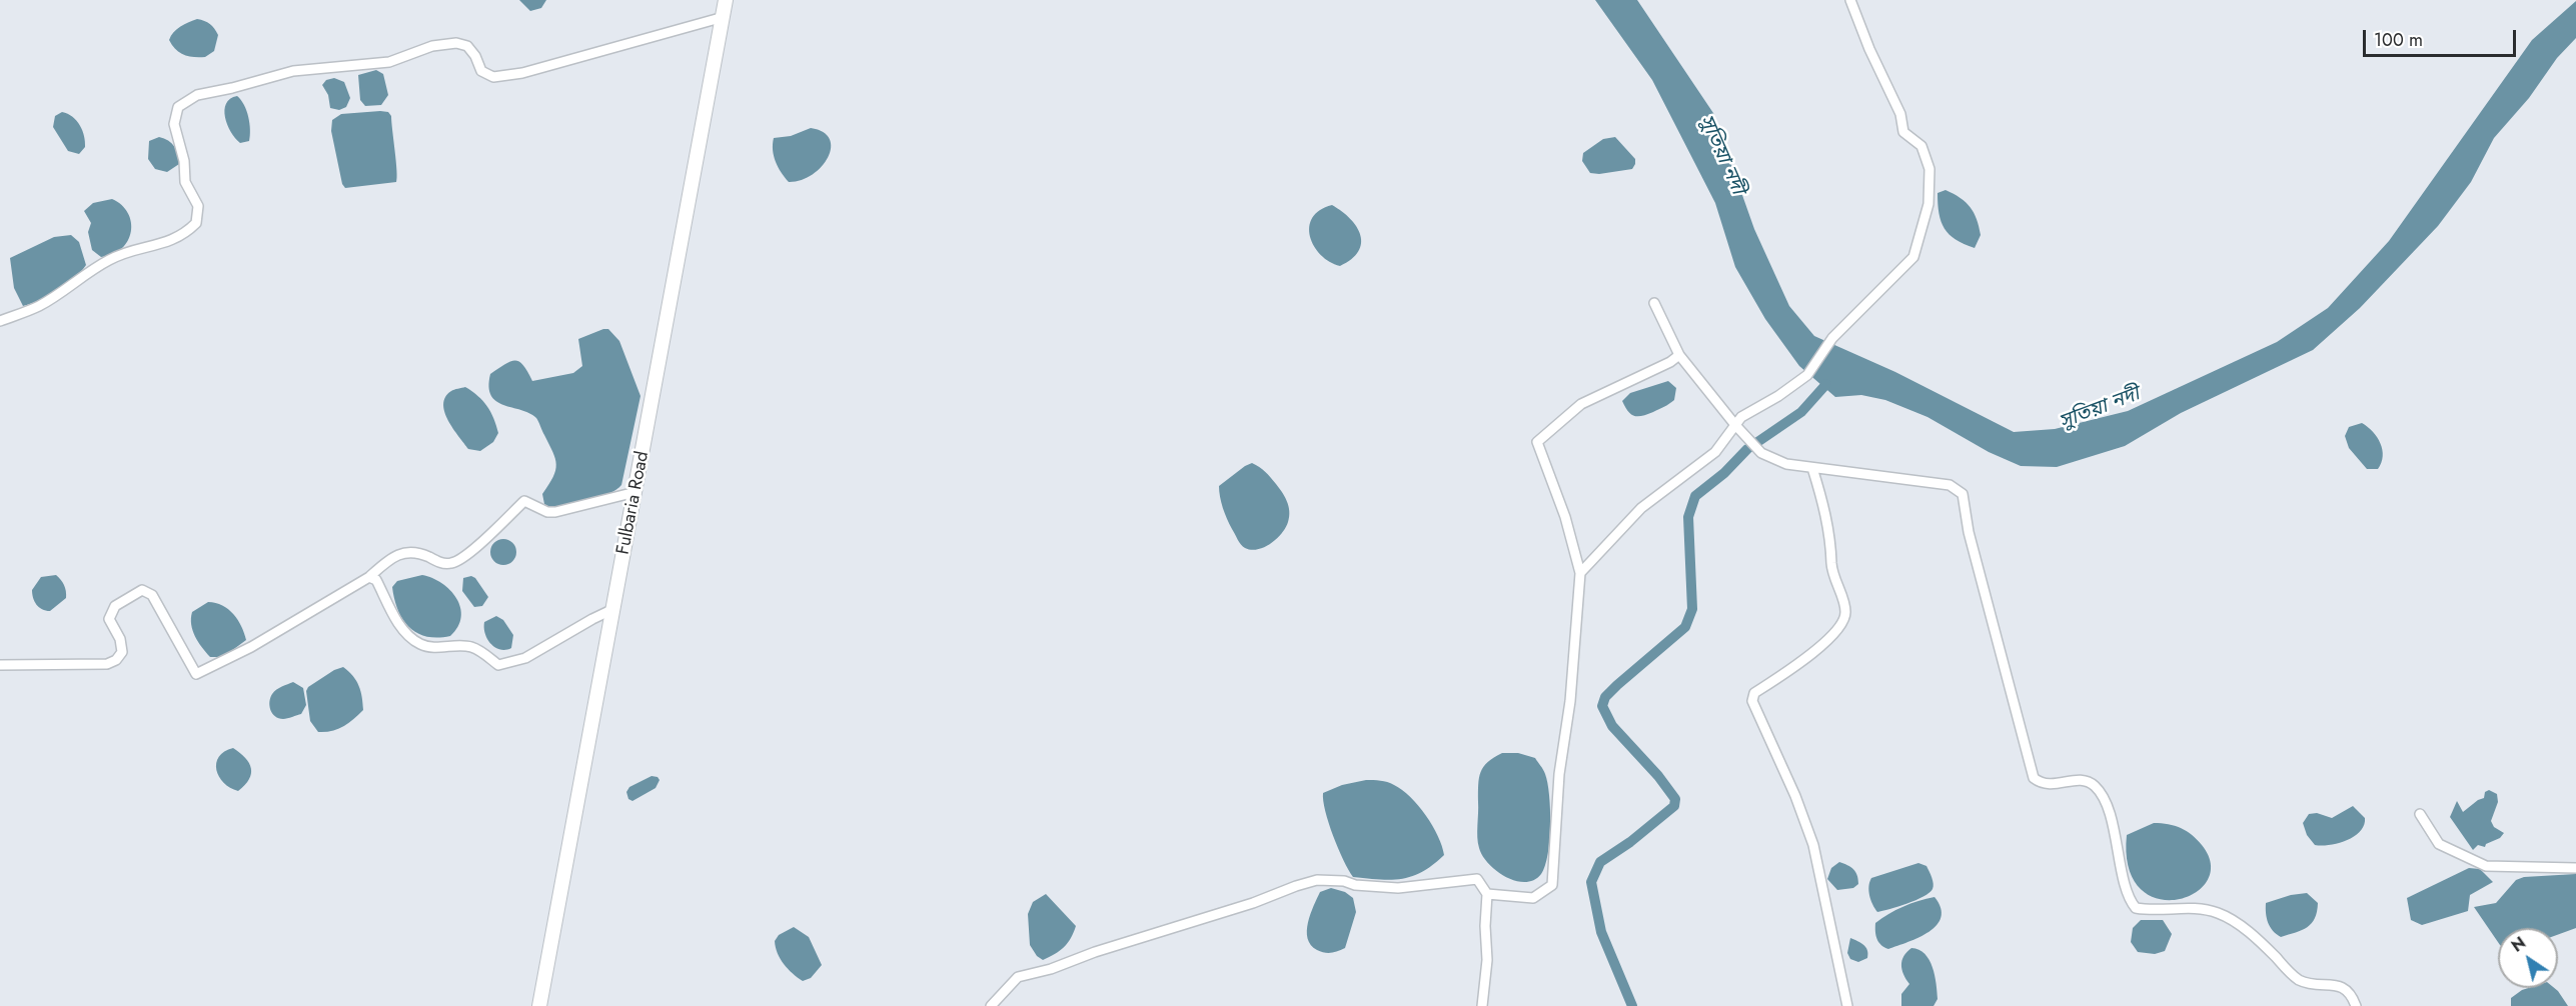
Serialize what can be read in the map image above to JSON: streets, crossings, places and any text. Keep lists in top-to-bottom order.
{
  "streets": {
    "main road": ["Fulbaria Road"]
  },
  "water": ["সুতিয়া নদী"],
  "scale_bar": "100 m",
  "north": "top left"
}
